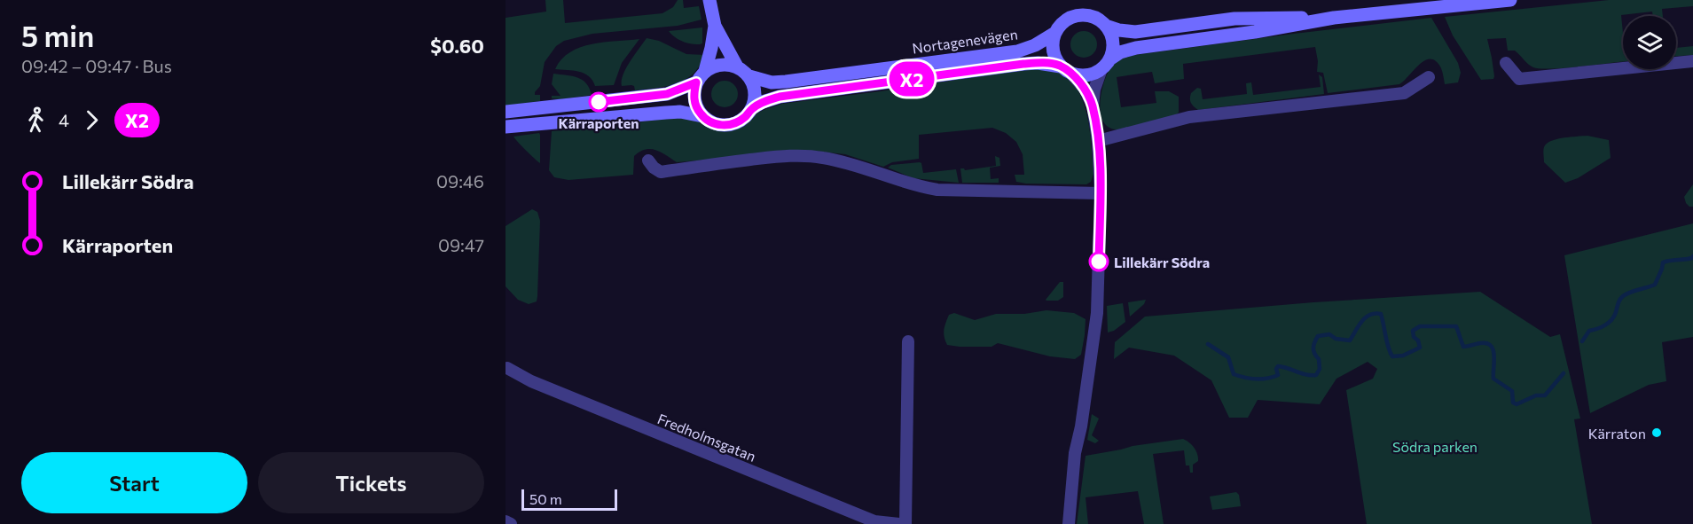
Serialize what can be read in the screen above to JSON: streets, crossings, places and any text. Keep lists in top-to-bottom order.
{
  "streets": {
    "street": ["Nortagenevägen", "Fredholmsgatan"]
  },
  "parks": ["Södra parken"],
  "places": ["Kärraporten", "Lillekärr Södra", "Kärraton"],
  "lines": ["bus line X2"],
  "scale_bar": "50 m",
  "page": {
    "heading": ["5 min", "09:42 – 09:47 · Bus", "$0.60"],
    "on_map": "X2",
    "legs": ["4", "X2"],
    "list": [
      {
        "name": "Lillekärr Södra",
        "value": "09:46"
      },
      {
        "name": "Kärraporten",
        "value": "09:47"
      }
    ],
    "buttons": ["Start", "Tickets"],
    "scale": "50 m"
  }
}
